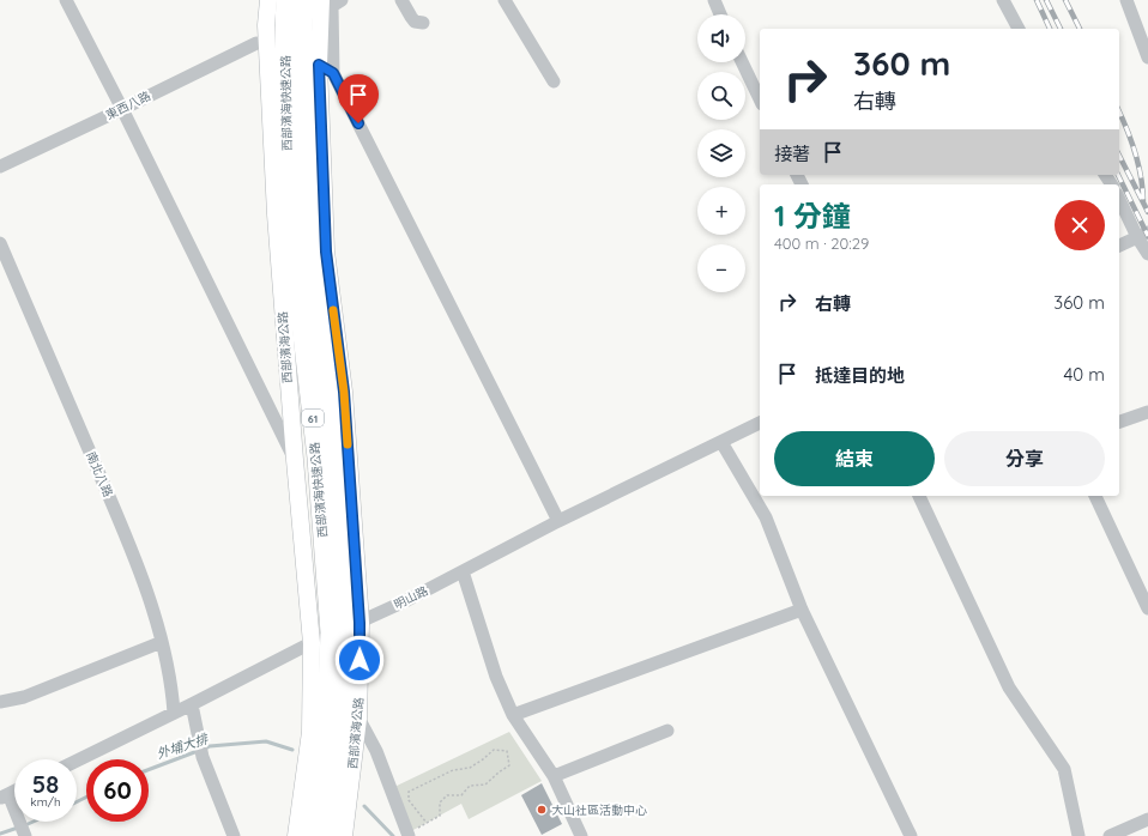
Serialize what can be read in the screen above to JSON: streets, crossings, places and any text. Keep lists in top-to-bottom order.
{
  "streets": {
    "highway": ["西部濱海快速公路", "61"],
    "main road": ["西部濱海公路"],
    "street": ["東西八路", "南北八路", "明山路"]
  },
  "crossings": [
    ["西部濱海快速公路", "西部濱海公路"],
    ["西部濱海快速公路", "明山路"],
    ["西部濱海公路", "明山路"],
    ["南北八路", "明山路"]
  ],
  "water": ["外埔大排"],
  "places": ["大山社區活動中心"],
  "page": {
    "map_buttons": ["+", "−"],
    "turn": ["360 m", "右轉"],
    "then": "接著",
    "heading": ["1 分鐘", "400 m · 20:29"],
    "list": [
      {
        "name": "右轉",
        "value": "360 m"
      },
      {
        "name": "抵達目的地",
        "value": "40 m"
      }
    ],
    "buttons": ["結束", "分享"],
    "speed": "58 km/h",
    "limit": "60"
  }
}
